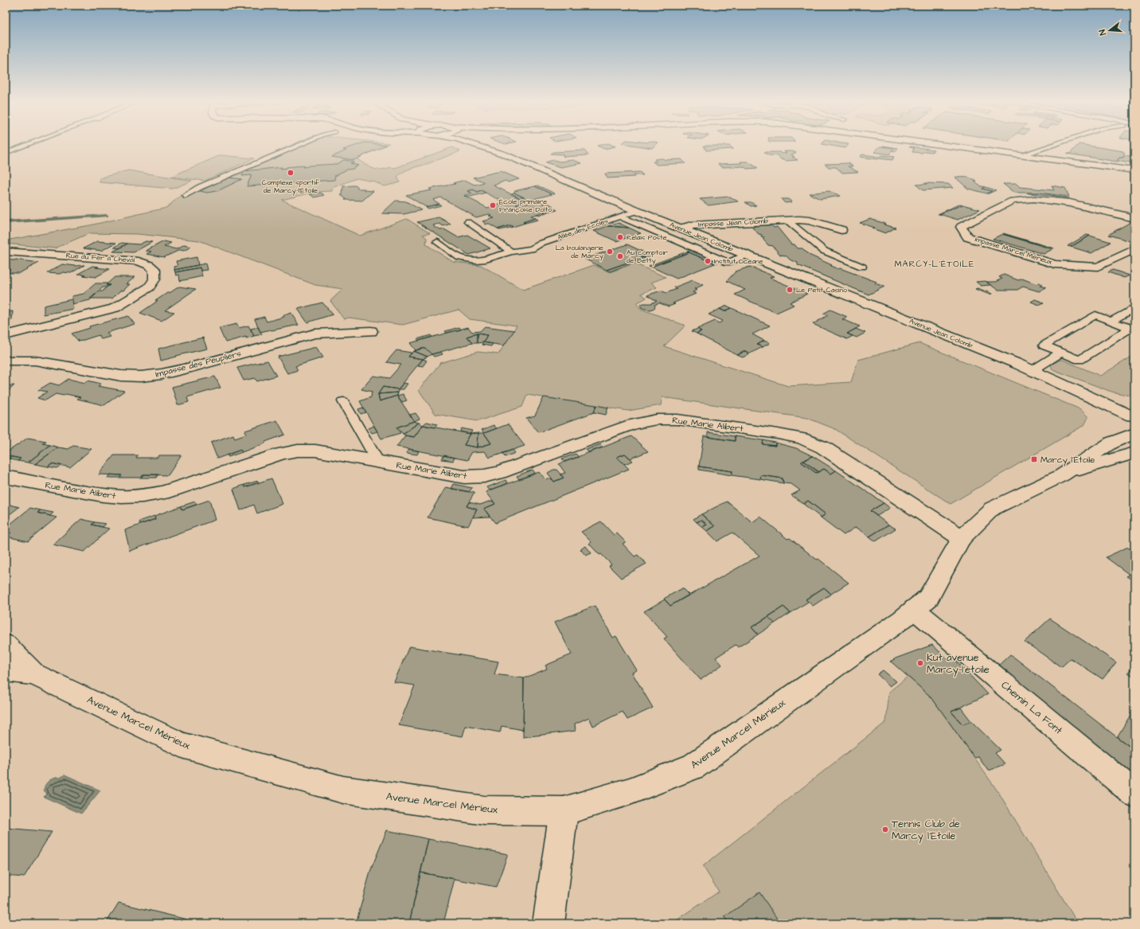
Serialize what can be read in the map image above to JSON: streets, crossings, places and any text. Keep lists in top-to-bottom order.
{
  "streets": {
    "street": [
      "Impasse Jean Colomb",
      "Avenue Jean Colomb",
      "Impasse Marcel Mérieux",
      "Rue du Fer à Cheval",
      "Impasse des Peupliers",
      "Rue Marie Alibert",
      "Chemin La Font",
      "Avenue Marcel Mérieux"
    ],
    "lane": ["Allée des Écoles"]
  },
  "crossings": [
    ["Impasse Jean Colomb", "Avenue Jean Colomb"],
    ["Allée des Écoles", "Avenue Jean Colomb"],
    ["Avenue Jean Colomb", "Avenue Marcel Mérieux"],
    ["Rue Marie Alibert", "Avenue Marcel Mérieux"],
    ["Chemin La Font", "Avenue Marcel Mérieux"]
  ],
  "districts": ["MARCY-L'ÉTOILE"],
  "places": {
    "other": [
      "Complexe sportif de Marcy-l'Étoile",
      "École primaire Françoise Dolto",
      "Relais Poste",
      "La boulangerie de Marcy",
      "Au comptoir de Betty",
      "Institut Océane",
      "Le Petit Casino",
      "Kut avenue Marcy-l’étoile",
      "Tennis Club de Marcy l'Etoile"
    ],
    "transit": ["Marcy l'Étoile"]
  },
  "north": "left"
}
